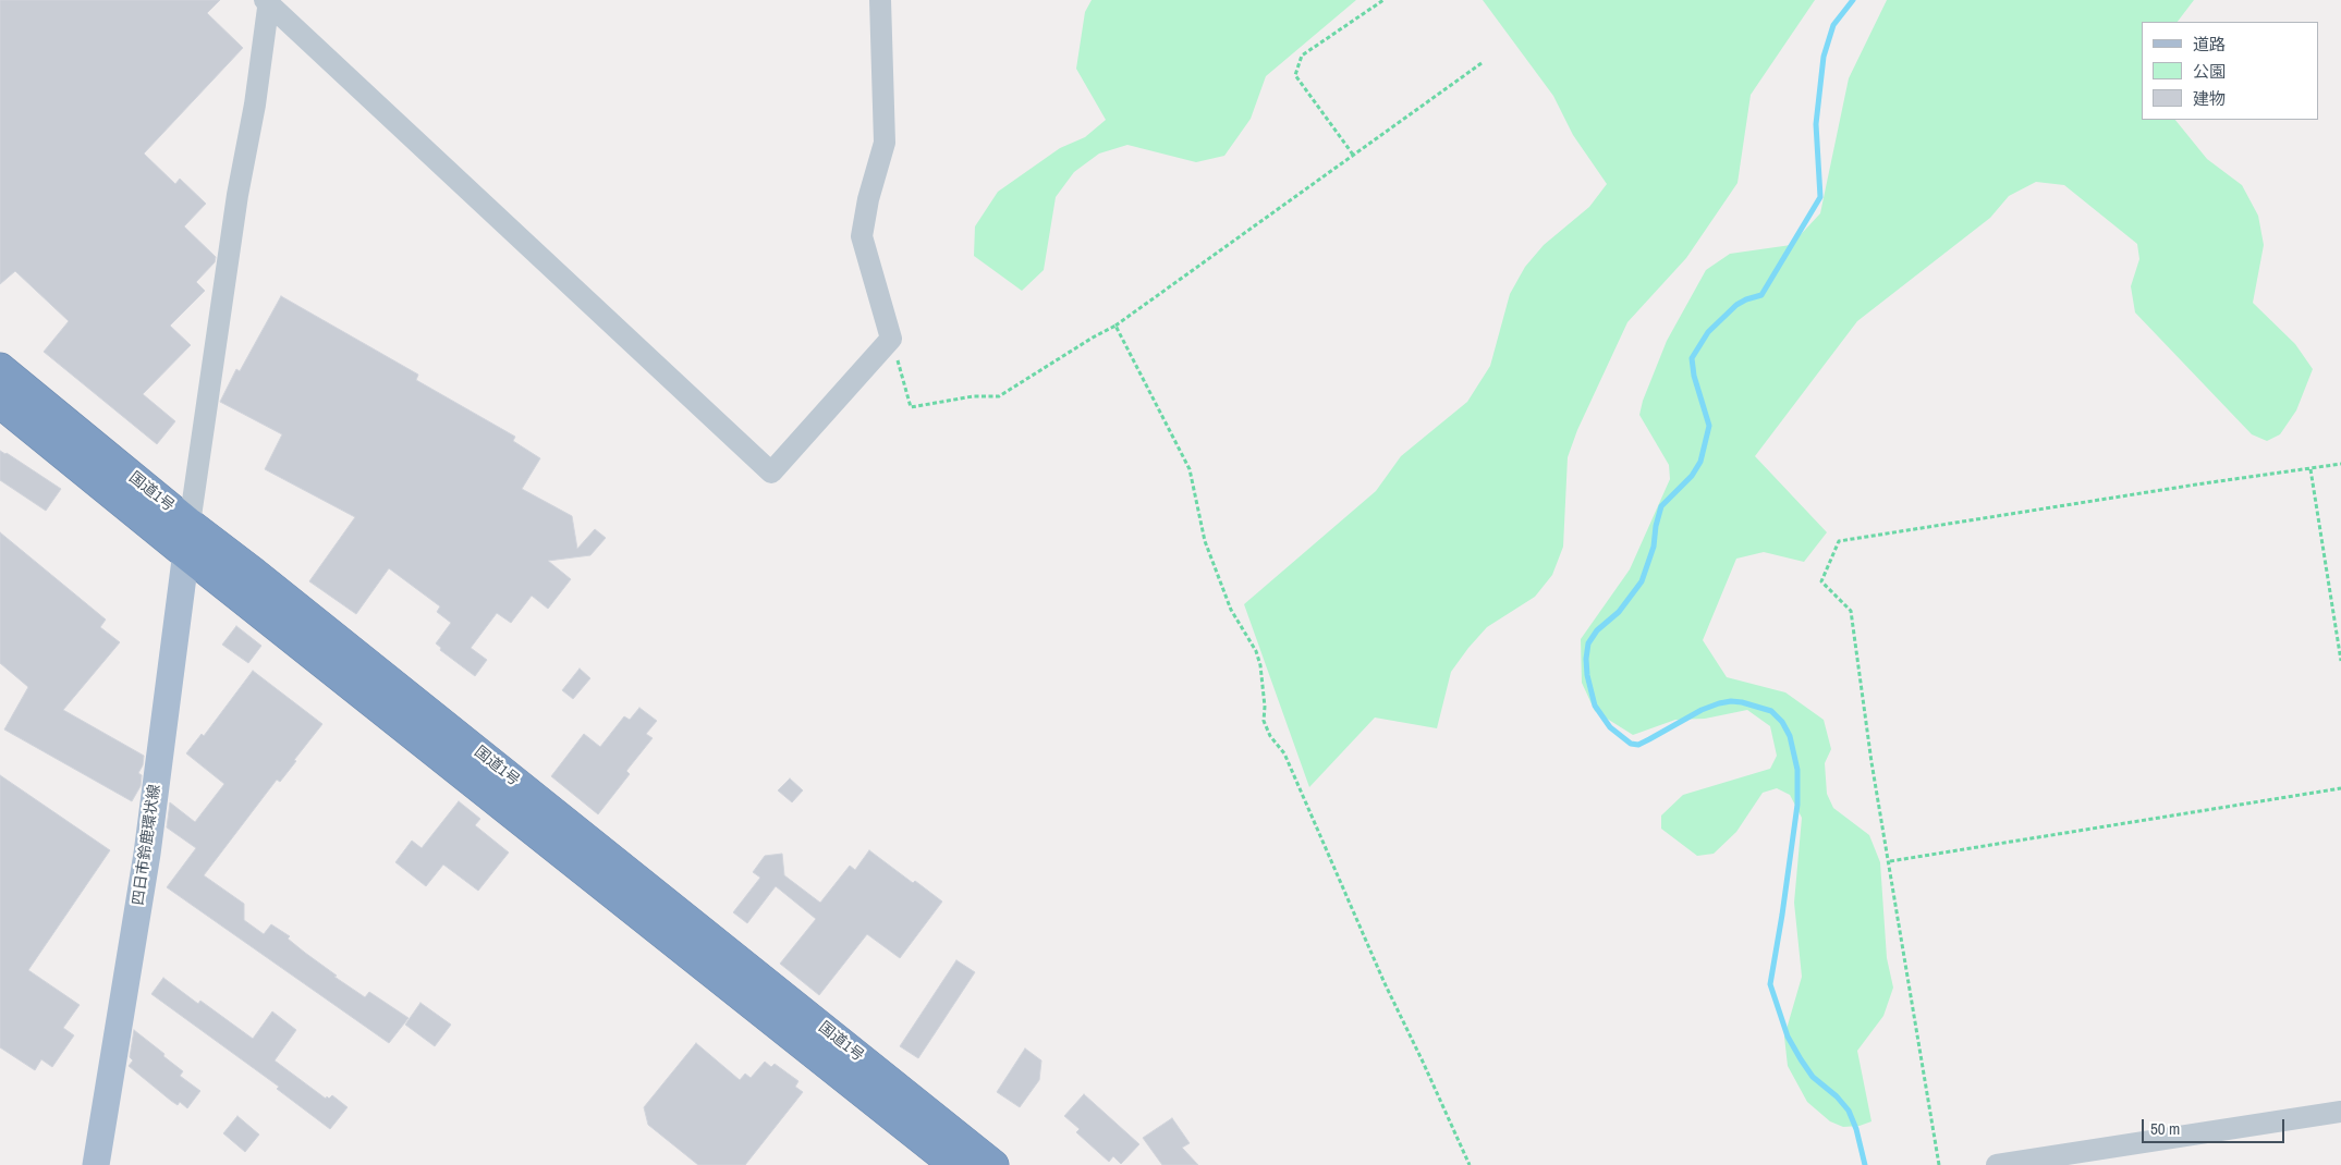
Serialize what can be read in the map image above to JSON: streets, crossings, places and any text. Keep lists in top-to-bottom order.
{
  "streets": {
    "highway": ["国道1号"],
    "main road": ["四日市鈴鹿環状線"]
  },
  "crossings": [
    ["国道1号", "四日市鈴鹿環状線"]
  ],
  "legend": ["道路", "公園", "建物"],
  "scale_bar": "50 m"
}
